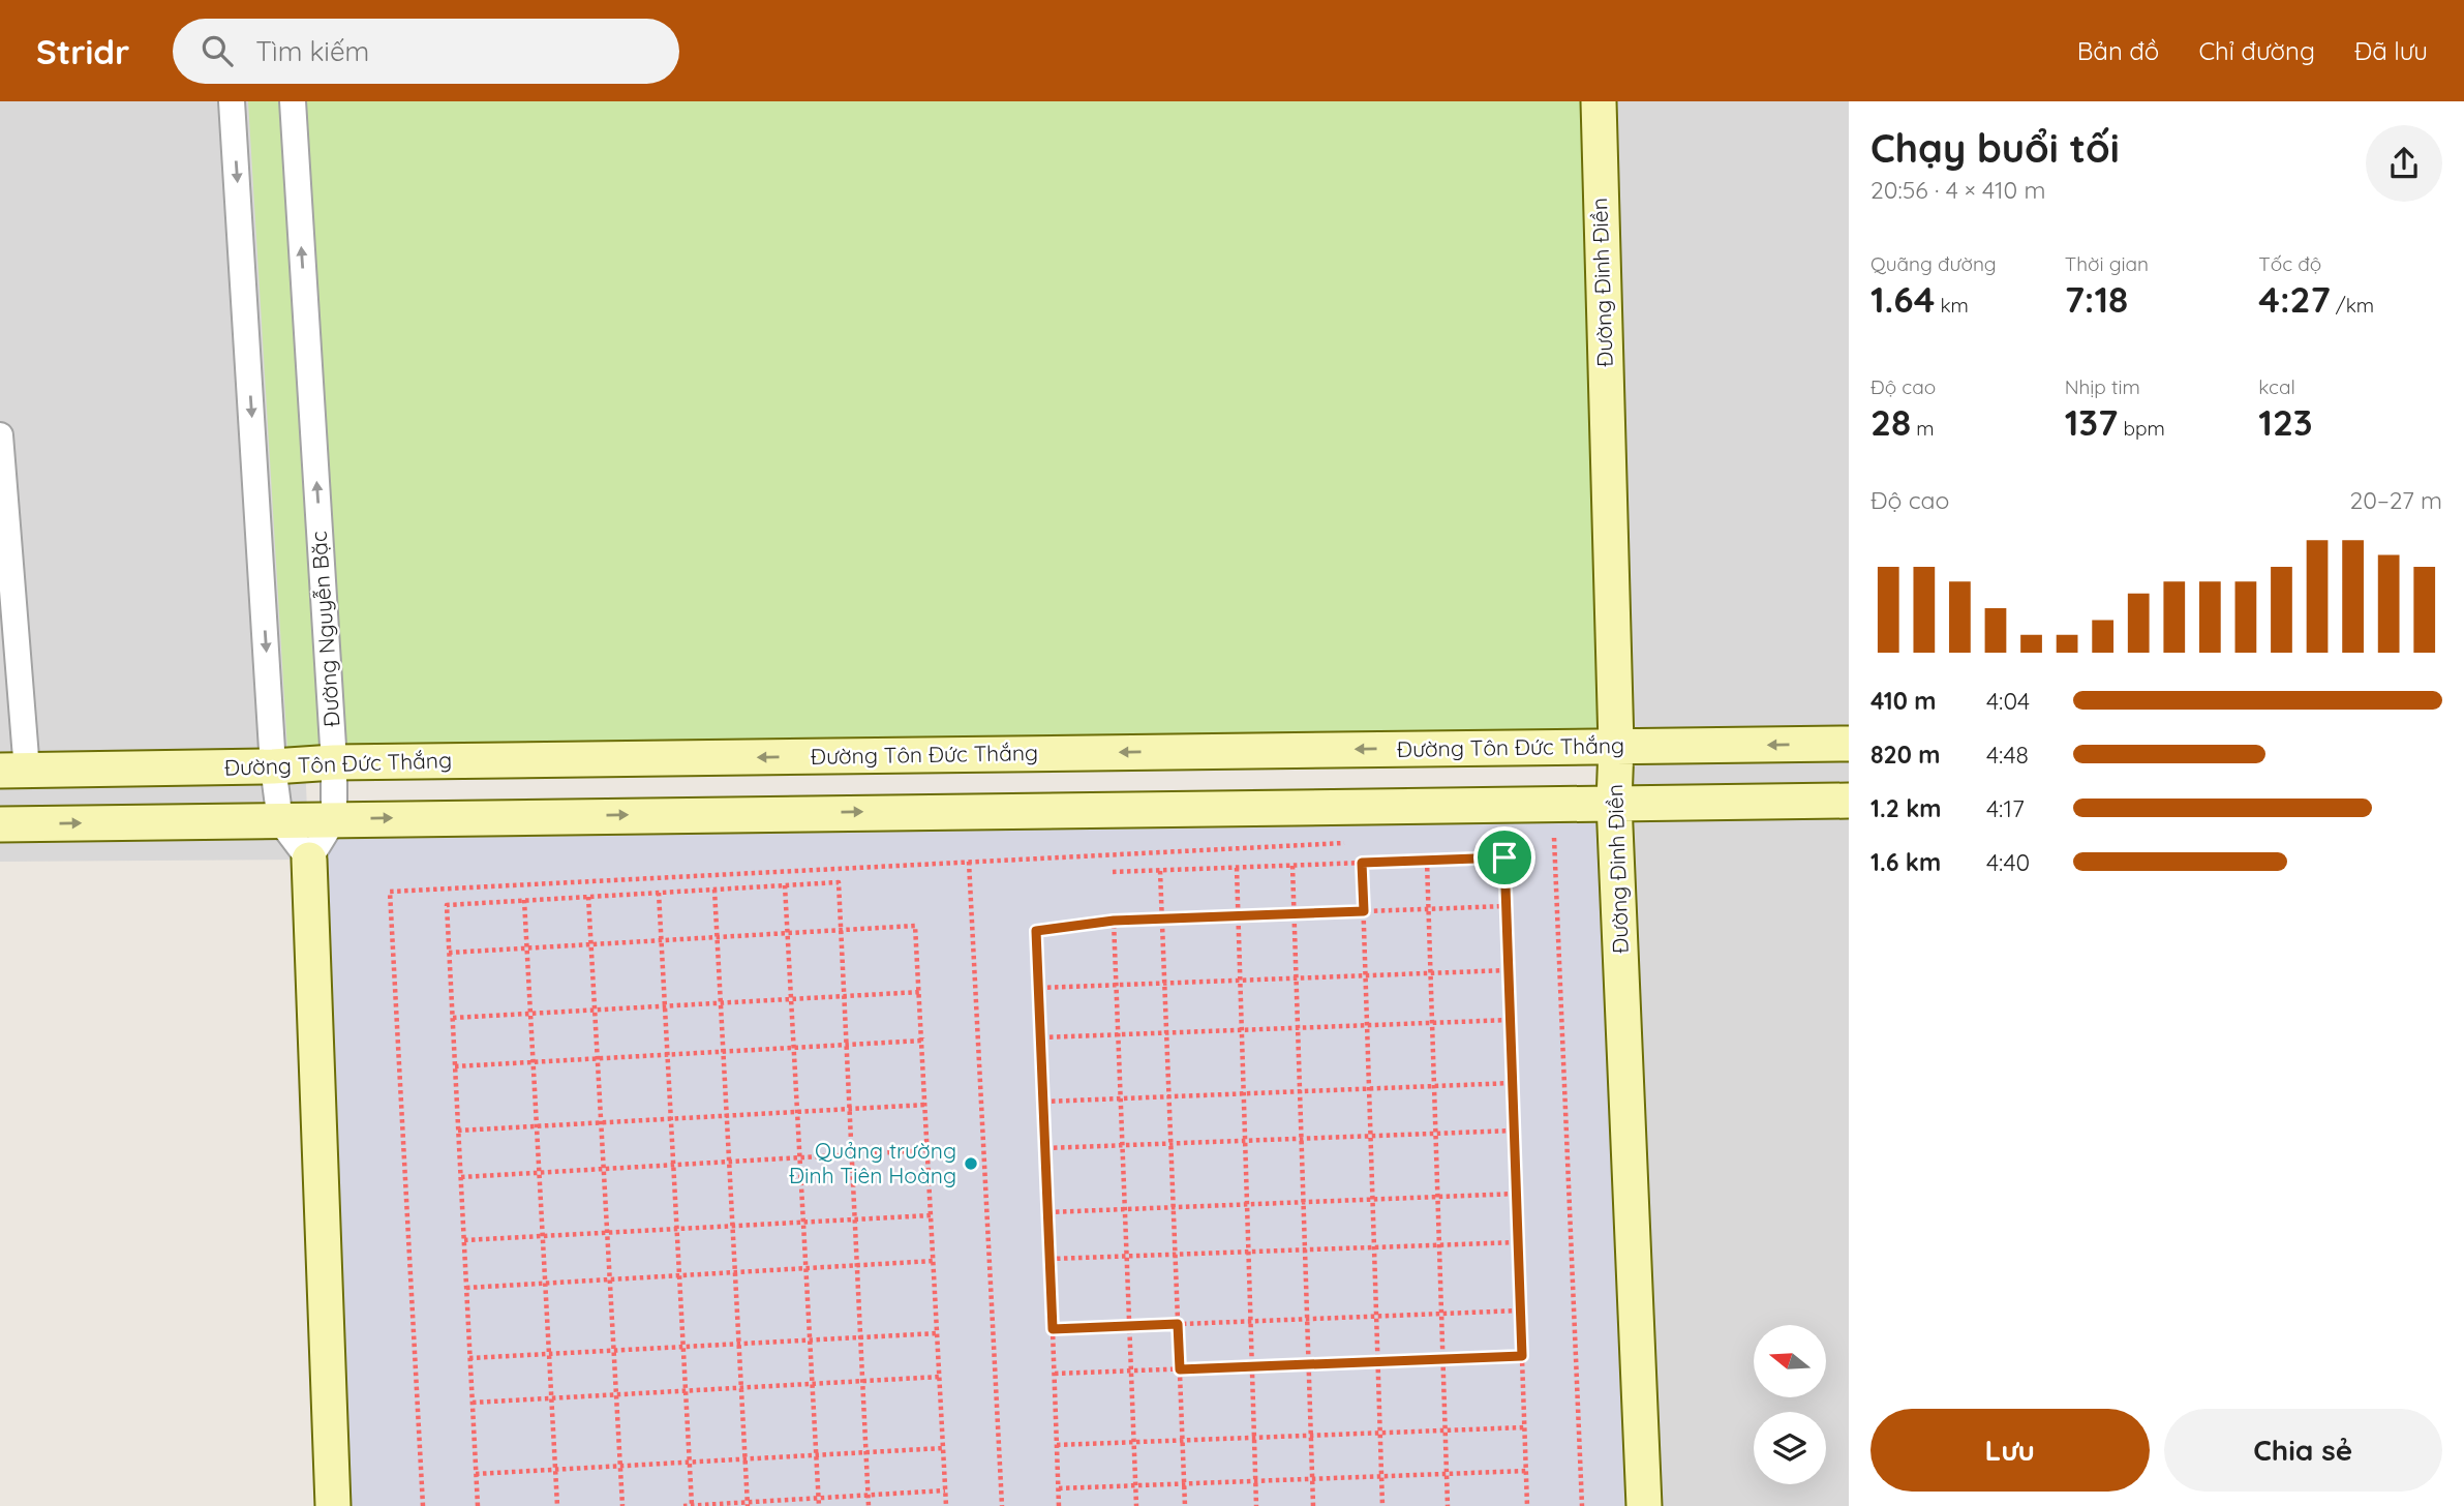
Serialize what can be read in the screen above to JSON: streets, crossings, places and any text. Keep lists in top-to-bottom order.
{
  "streets": {
    "street": ["Đường Đinh Điền", "Đường Nguyễn Bặc", "Đường Tôn Đức Thắng"]
  },
  "crossings": [
    ["Đường Đinh Điền", "Đường Tôn Đức Thắng"],
    ["Đường Nguyễn Bặc", "Đường Tôn Đức Thắng"]
  ],
  "places": ["Quảng trường Đinh Tiên Hoàng"],
  "north": "left",
  "page": {
    "header": "Stridr",
    "search": "Tìm kiếm",
    "nav": ["Bản đồ", "Chỉ đường", "Đã lưu"],
    "heading": ["Chạy buổi tối", "20:56 · 4 × 410 m"],
    "stats": [
      ["Quãng đường", "1.64 km"],
      ["Thời gian", "7:18"],
      ["Tốc độ", "4:27 /km"],
      ["Độ cao", "28 m"],
      ["Nhịp tim", "137 bpm"],
      ["kcal", "123"]
    ],
    "chart": ["Độ cao", "20–27 m"],
    "list": [
      {
        "name": "410 m",
        "note": "4:04"
      },
      {
        "name": "820 m",
        "note": "4:48"
      },
      {
        "name": "1.2 km",
        "note": "4:17"
      },
      {
        "name": "1.6 km",
        "note": "4:40"
      }
    ],
    "buttons": ["Lưu", "Chia sẻ"]
  }
}
